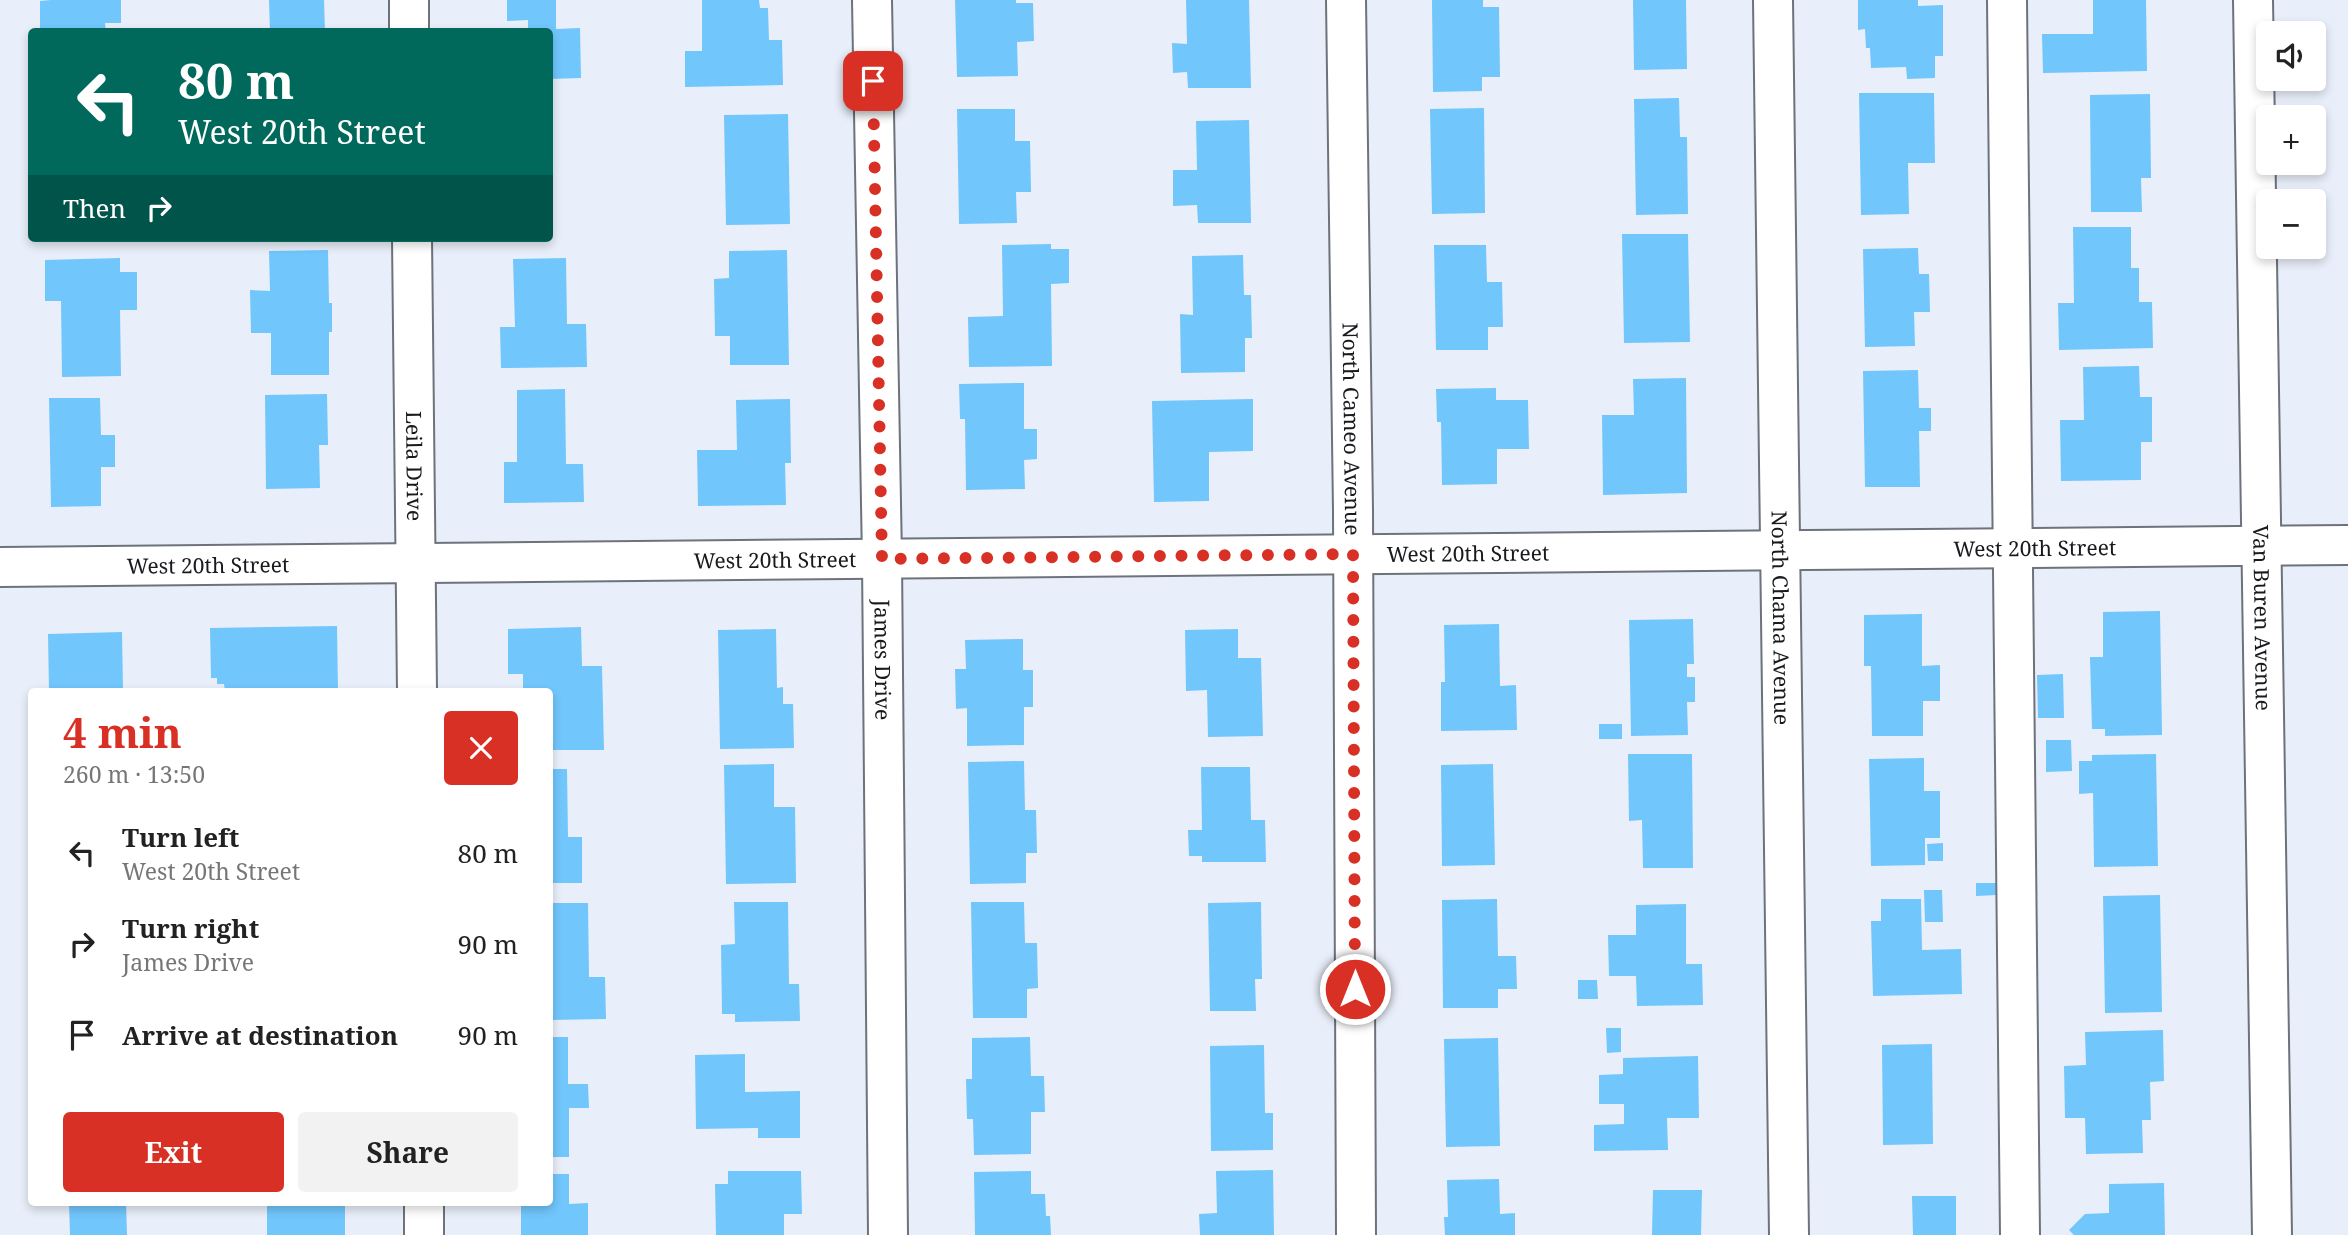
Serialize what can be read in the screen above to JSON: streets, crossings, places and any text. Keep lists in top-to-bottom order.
{
  "streets": {
    "street": [
      "North Cameo Avenue",
      "Leila Drive",
      "West 20th Street",
      "North Chama Avenue",
      "Van Buren Avenue",
      "James Drive"
    ]
  },
  "crossings": [
    ["North Cameo Avenue", "West 20th Street"],
    ["Leila Drive", "West 20th Street"],
    ["West 20th Street", "North Chama Avenue"],
    ["West 20th Street", "Van Buren Avenue"],
    ["West 20th Street", "James Drive"]
  ],
  "page": {
    "map_buttons": ["+", "−"],
    "turn": ["80 m", "West 20th Street"],
    "then": "Then",
    "heading": ["4 min", "260 m · 13:50"],
    "list": [
      {
        "name": "Turn left",
        "note": "West 20th Street",
        "value": "80 m"
      },
      {
        "name": "Turn right",
        "note": "James Drive",
        "value": "90 m"
      },
      {
        "name": "Arrive at destination",
        "value": "90 m"
      }
    ],
    "buttons": ["Exit", "Share"]
  }
}
